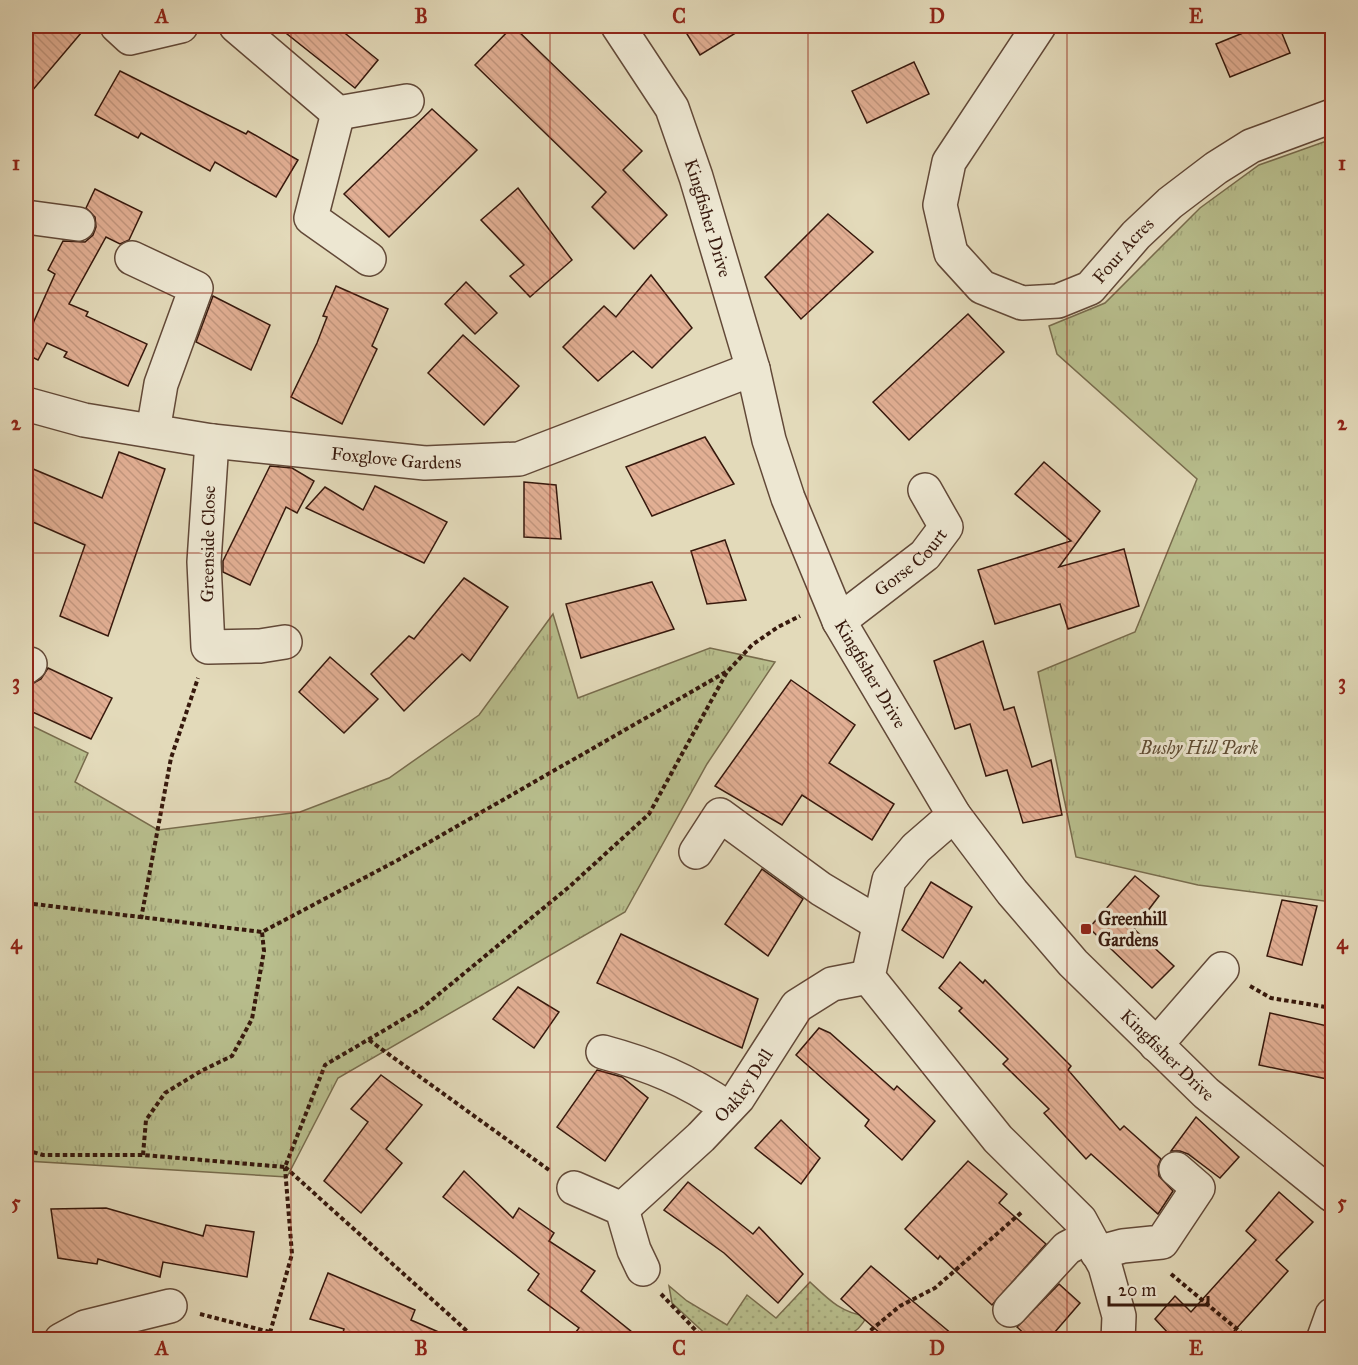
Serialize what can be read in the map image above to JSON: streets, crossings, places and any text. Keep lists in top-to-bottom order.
{
  "streets": {
    "street": [
      "Kingfisher Drive",
      "Four Acres",
      "Foxglove Gardens",
      "Greenside Close",
      "Gorse Court",
      "Oakley Dell"
    ]
  },
  "crossings": [
    ["Kingfisher Drive", "Foxglove Gardens"],
    ["Kingfisher Drive", "Gorse Court"],
    ["Foxglove Gardens", "Greenside Close"]
  ],
  "parks": ["Bushy Hill Park"],
  "places": {
    "transit": ["Greenhill Gardens"]
  },
  "scale_bar": "20 m",
  "grid": {
    "columns": [
      "A",
      "B",
      "C",
      "D",
      "E"
    ],
    "rows": [
      "1",
      "2",
      "3",
      "4",
      "5"
    ]
  }
}
